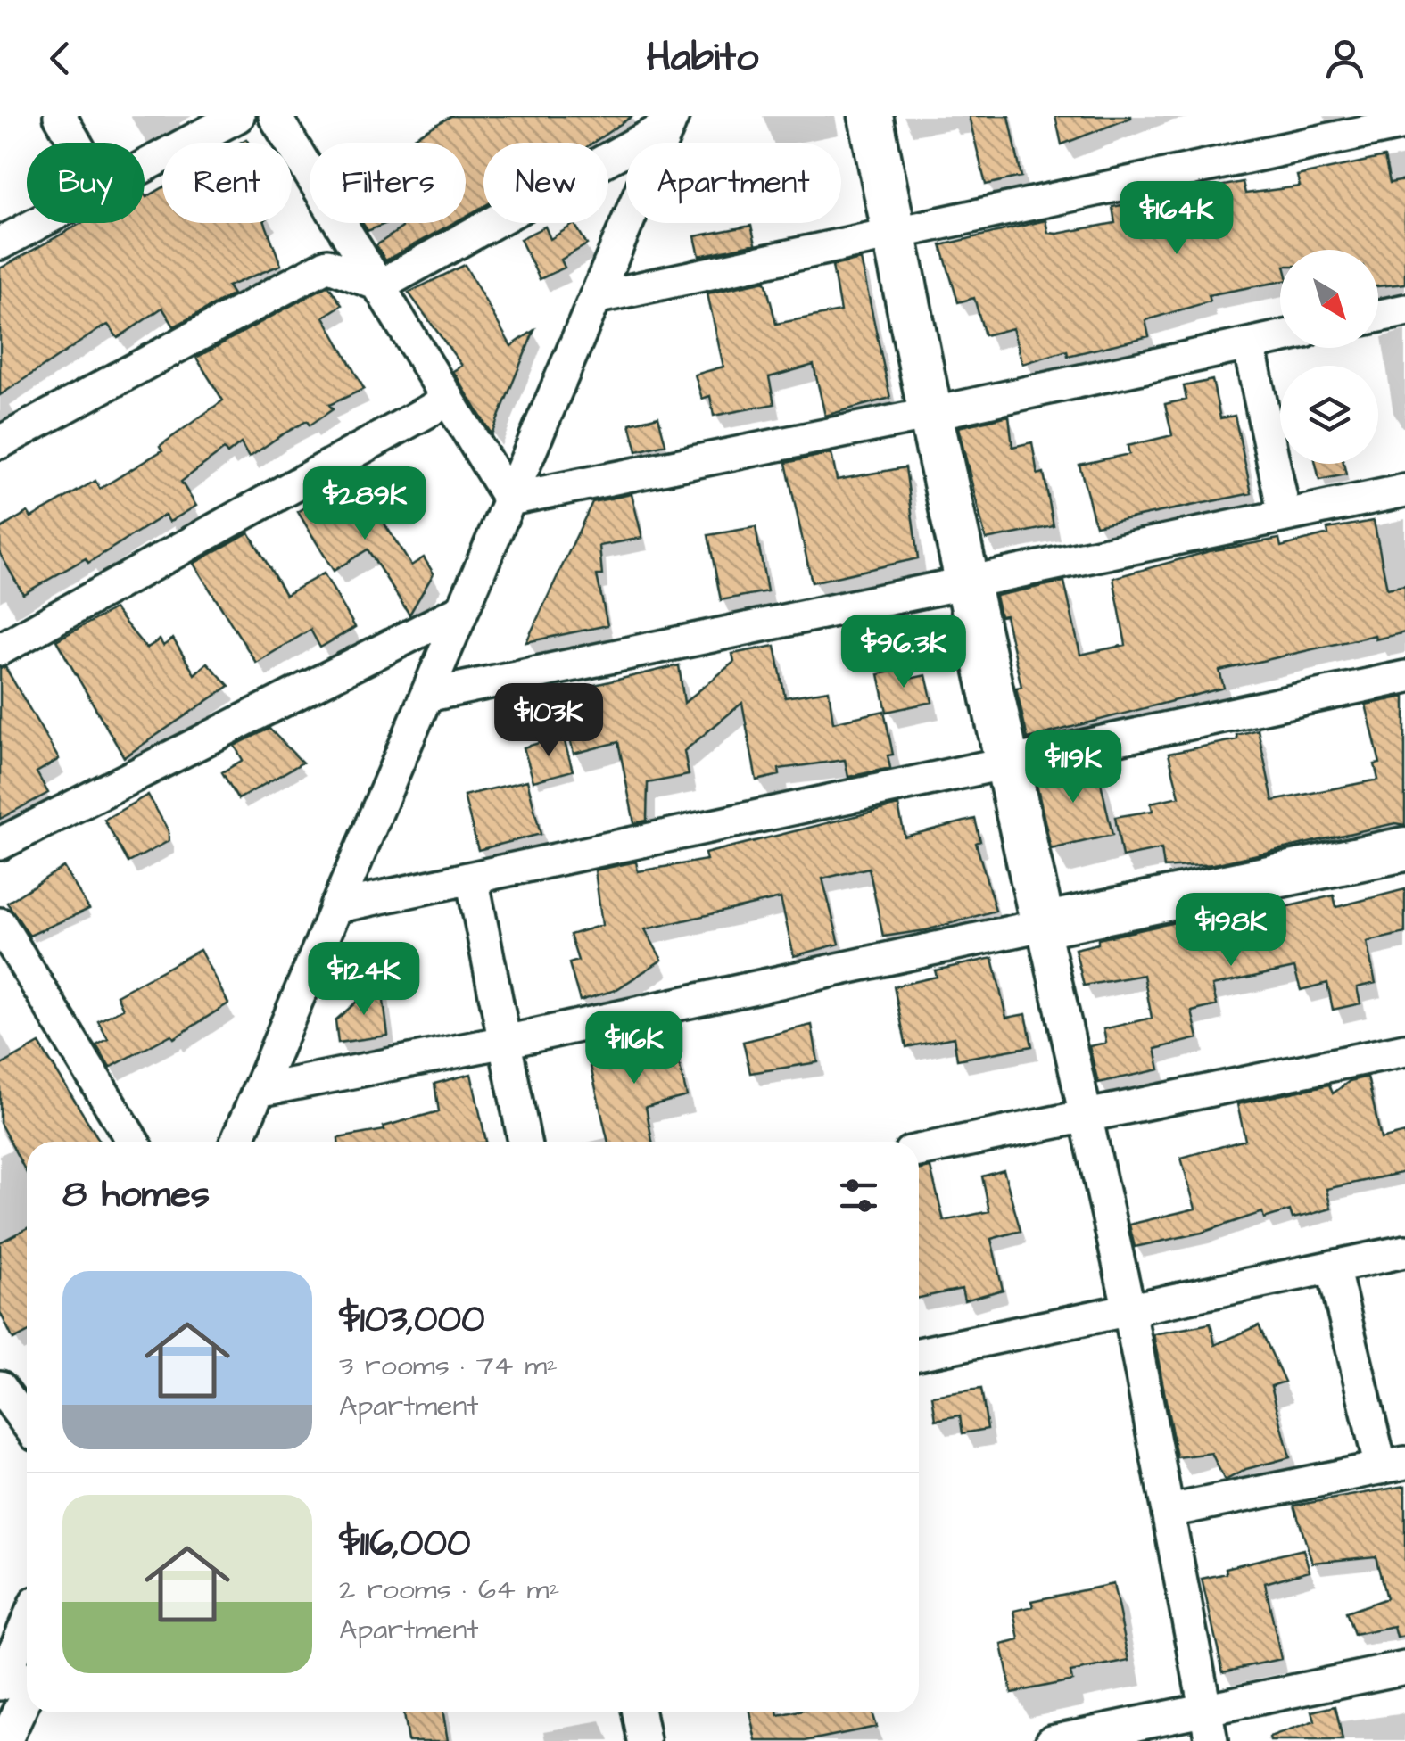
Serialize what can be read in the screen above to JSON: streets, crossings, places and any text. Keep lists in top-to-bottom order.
{
  "north": "bottom right",
  "page": {
    "header": "Habito",
    "chip": [
      "Buy",
      "Rent",
      "Filters",
      "New",
      "Apartment"
    ],
    "price": [
      "$164K",
      "$289K",
      "$96.3K",
      "$103K",
      "$119K",
      "$198K",
      "$124K",
      "$116K"
    ],
    "heading": "8 homes",
    "list": [
      {
        "name": "$103,000",
        "note": "3 rooms · 74 m² · Apartment"
      },
      {
        "name": "$116,000",
        "note": "2 rooms · 64 m² · Apartment"
      }
    ]
  }
}
